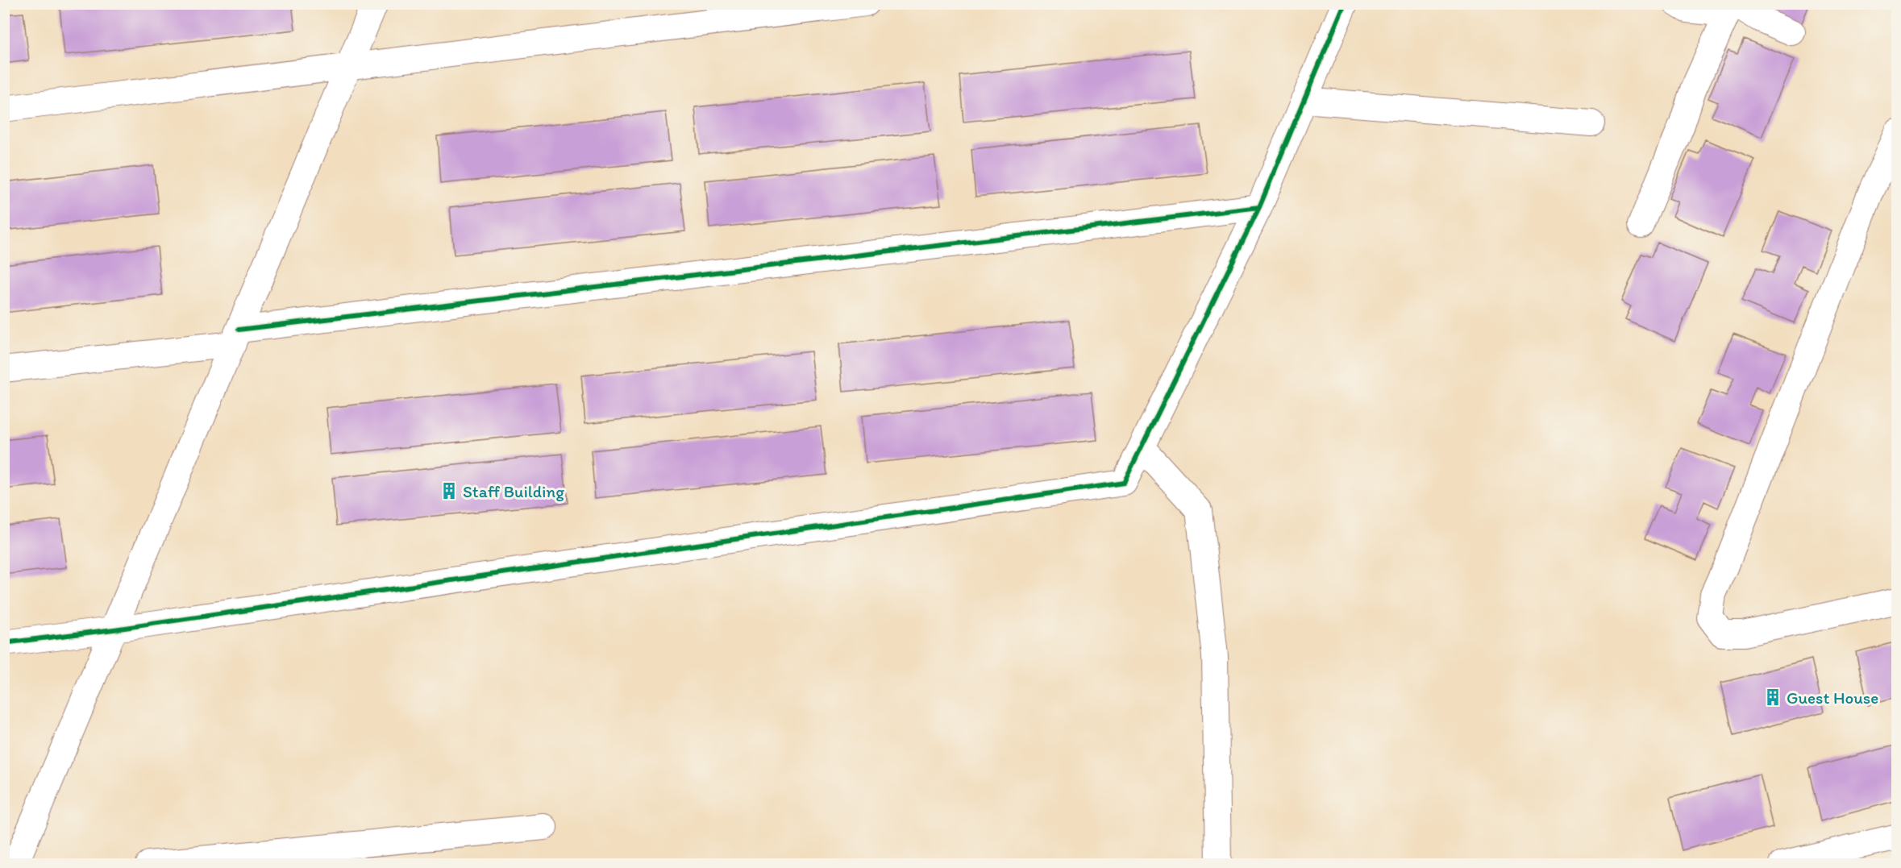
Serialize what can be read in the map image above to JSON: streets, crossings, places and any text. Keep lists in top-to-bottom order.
{
  "places": {
    "building": ["Staff Building", "Guest House"]
  }
}
